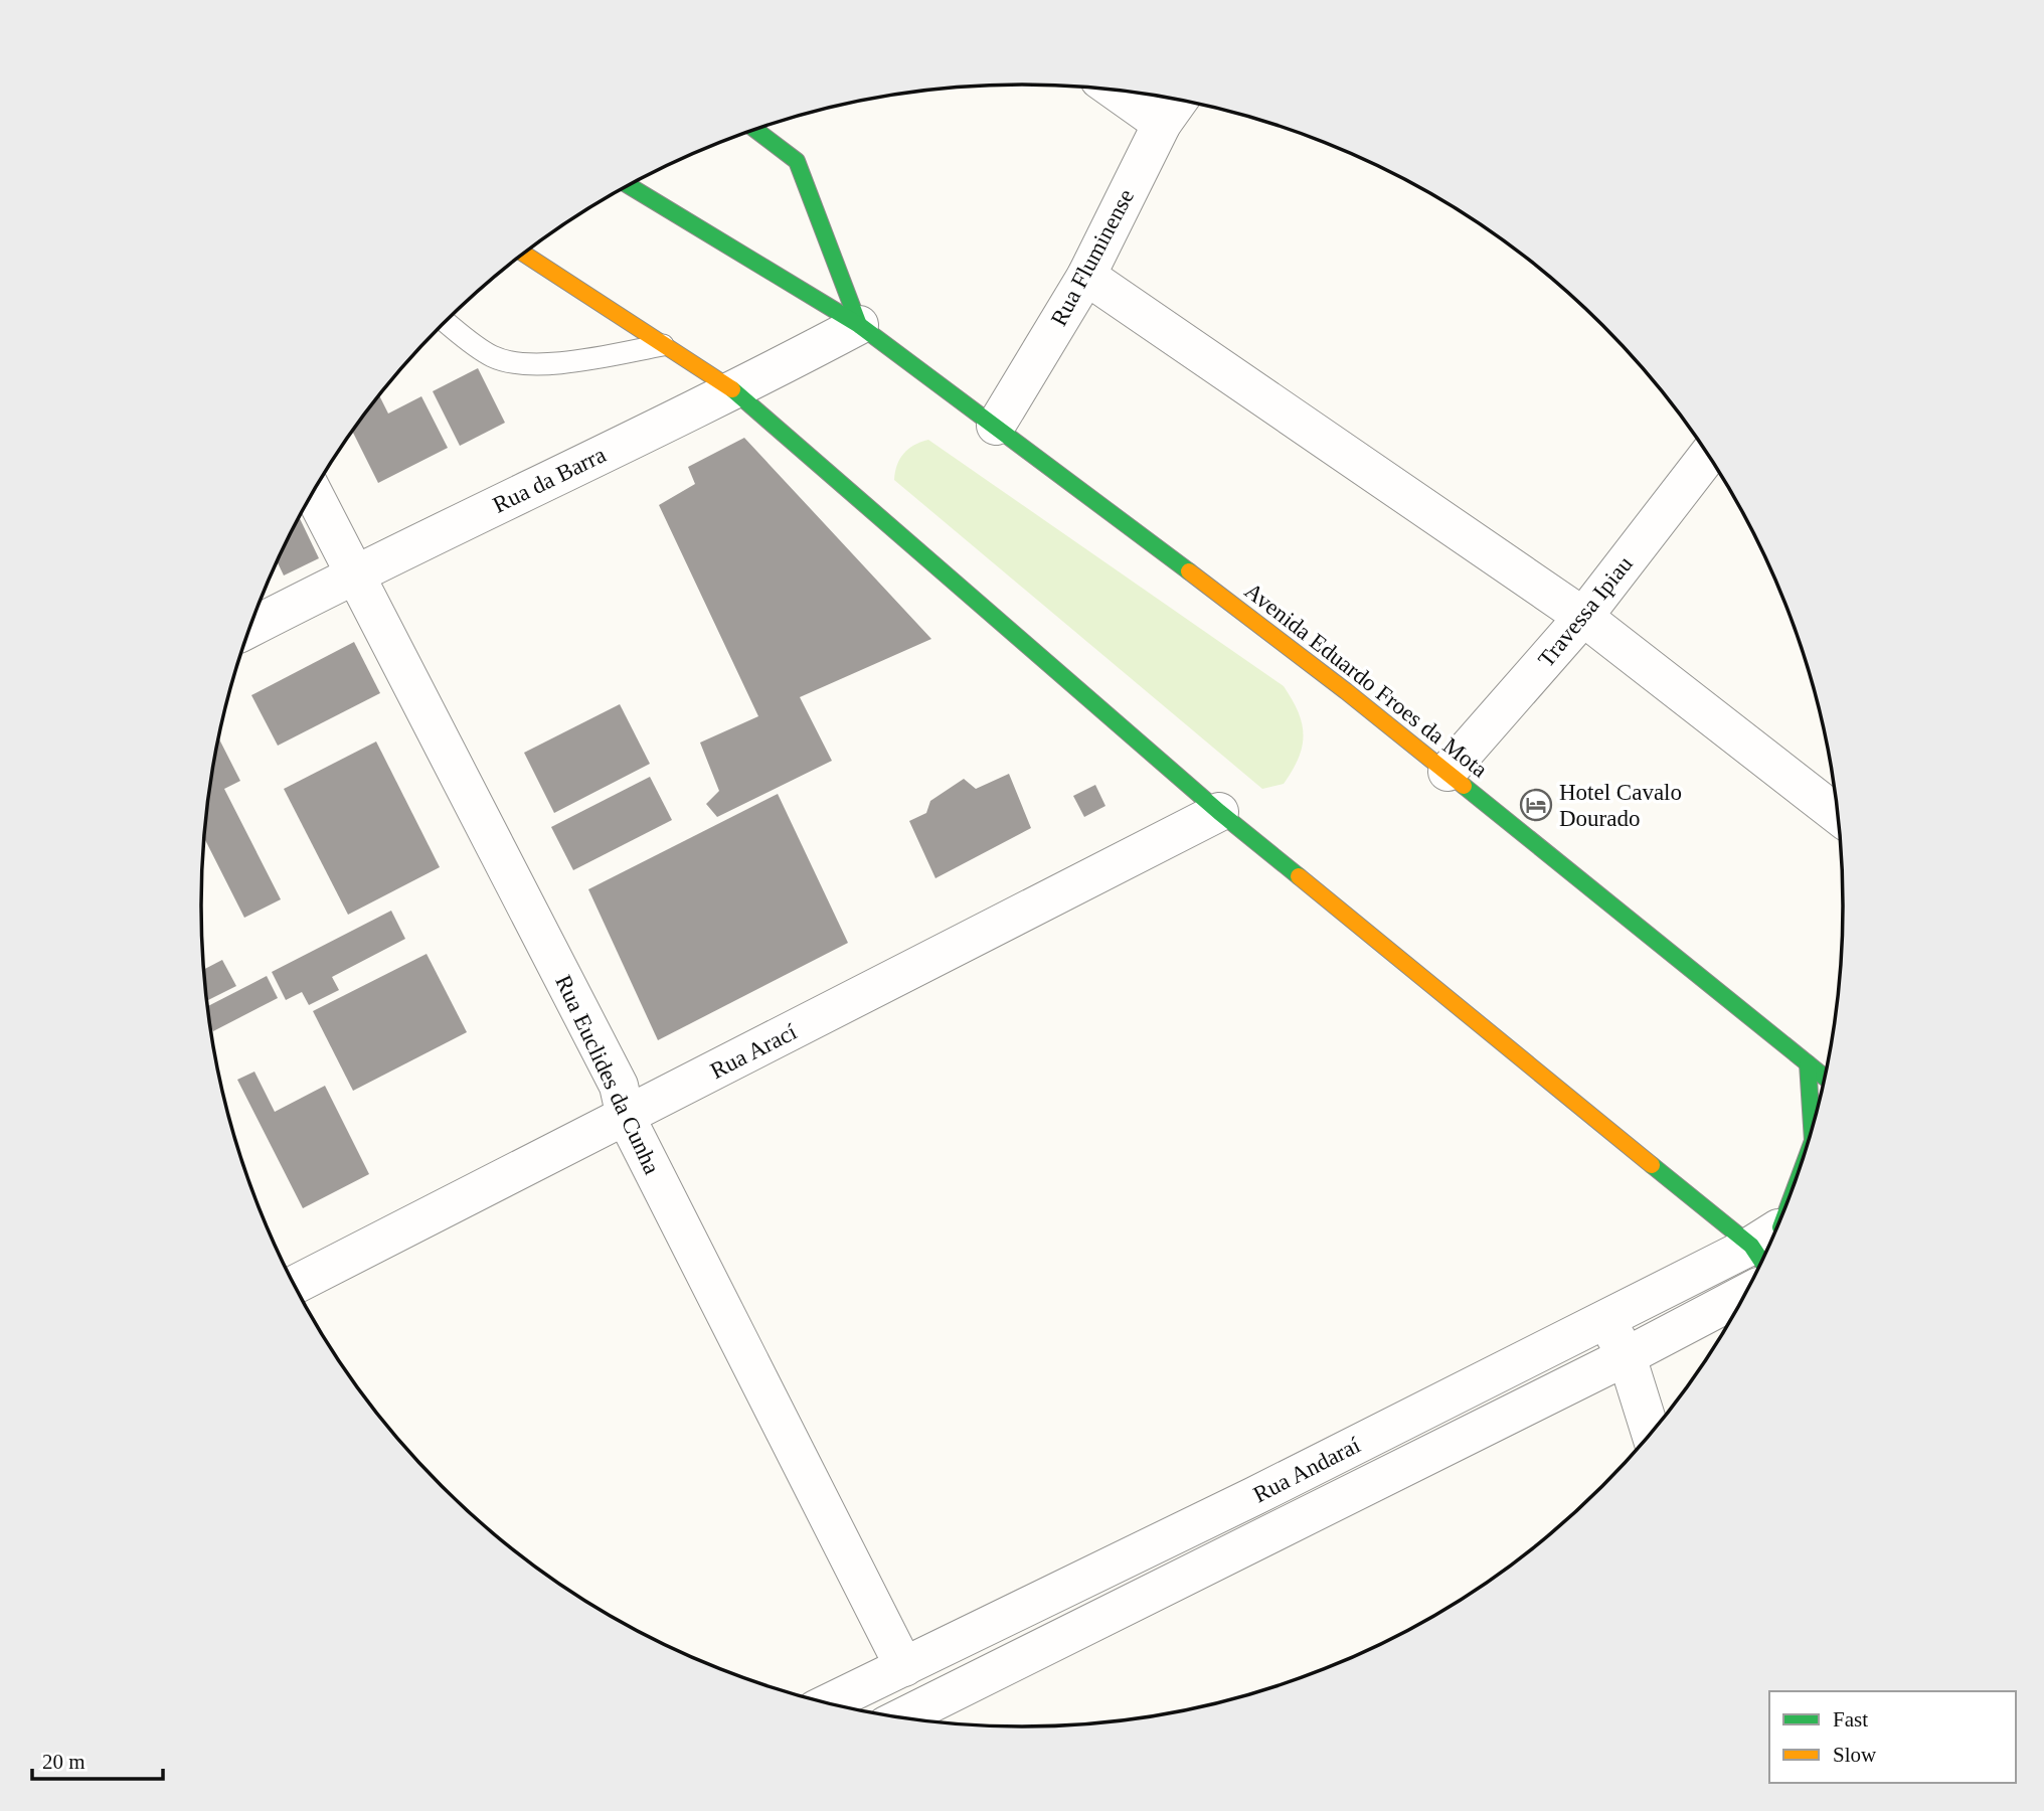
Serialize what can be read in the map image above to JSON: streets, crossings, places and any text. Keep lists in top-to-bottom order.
{
  "streets": {
    "main road": ["Avenida Eduardo Froes da Mota"],
    "street": [
      "Rua Fluminense",
      "Rua da Barra",
      "Travessa Ipiau",
      "Rua Arací",
      "Rua Euclides da Cunha",
      "Rua Andaraí"
    ]
  },
  "crossings": [
    ["Rua Fluminense", "Avenida Eduardo Froes da Mota"],
    ["Rua da Barra", "Avenida Eduardo Froes da Mota"],
    ["Rua da Barra", "Rua Euclides da Cunha"],
    ["Travessa Ipiau", "Avenida Eduardo Froes da Mota"],
    ["Rua Arací", "Rua Euclides da Cunha"],
    ["Rua Euclides da Cunha", "Rua Andaraí"]
  ],
  "places": {
    "hotel": ["Hotel Cavalo Dourado"]
  },
  "legend": ["Fast", "Slow"],
  "scale_bar": "20 m"
}
